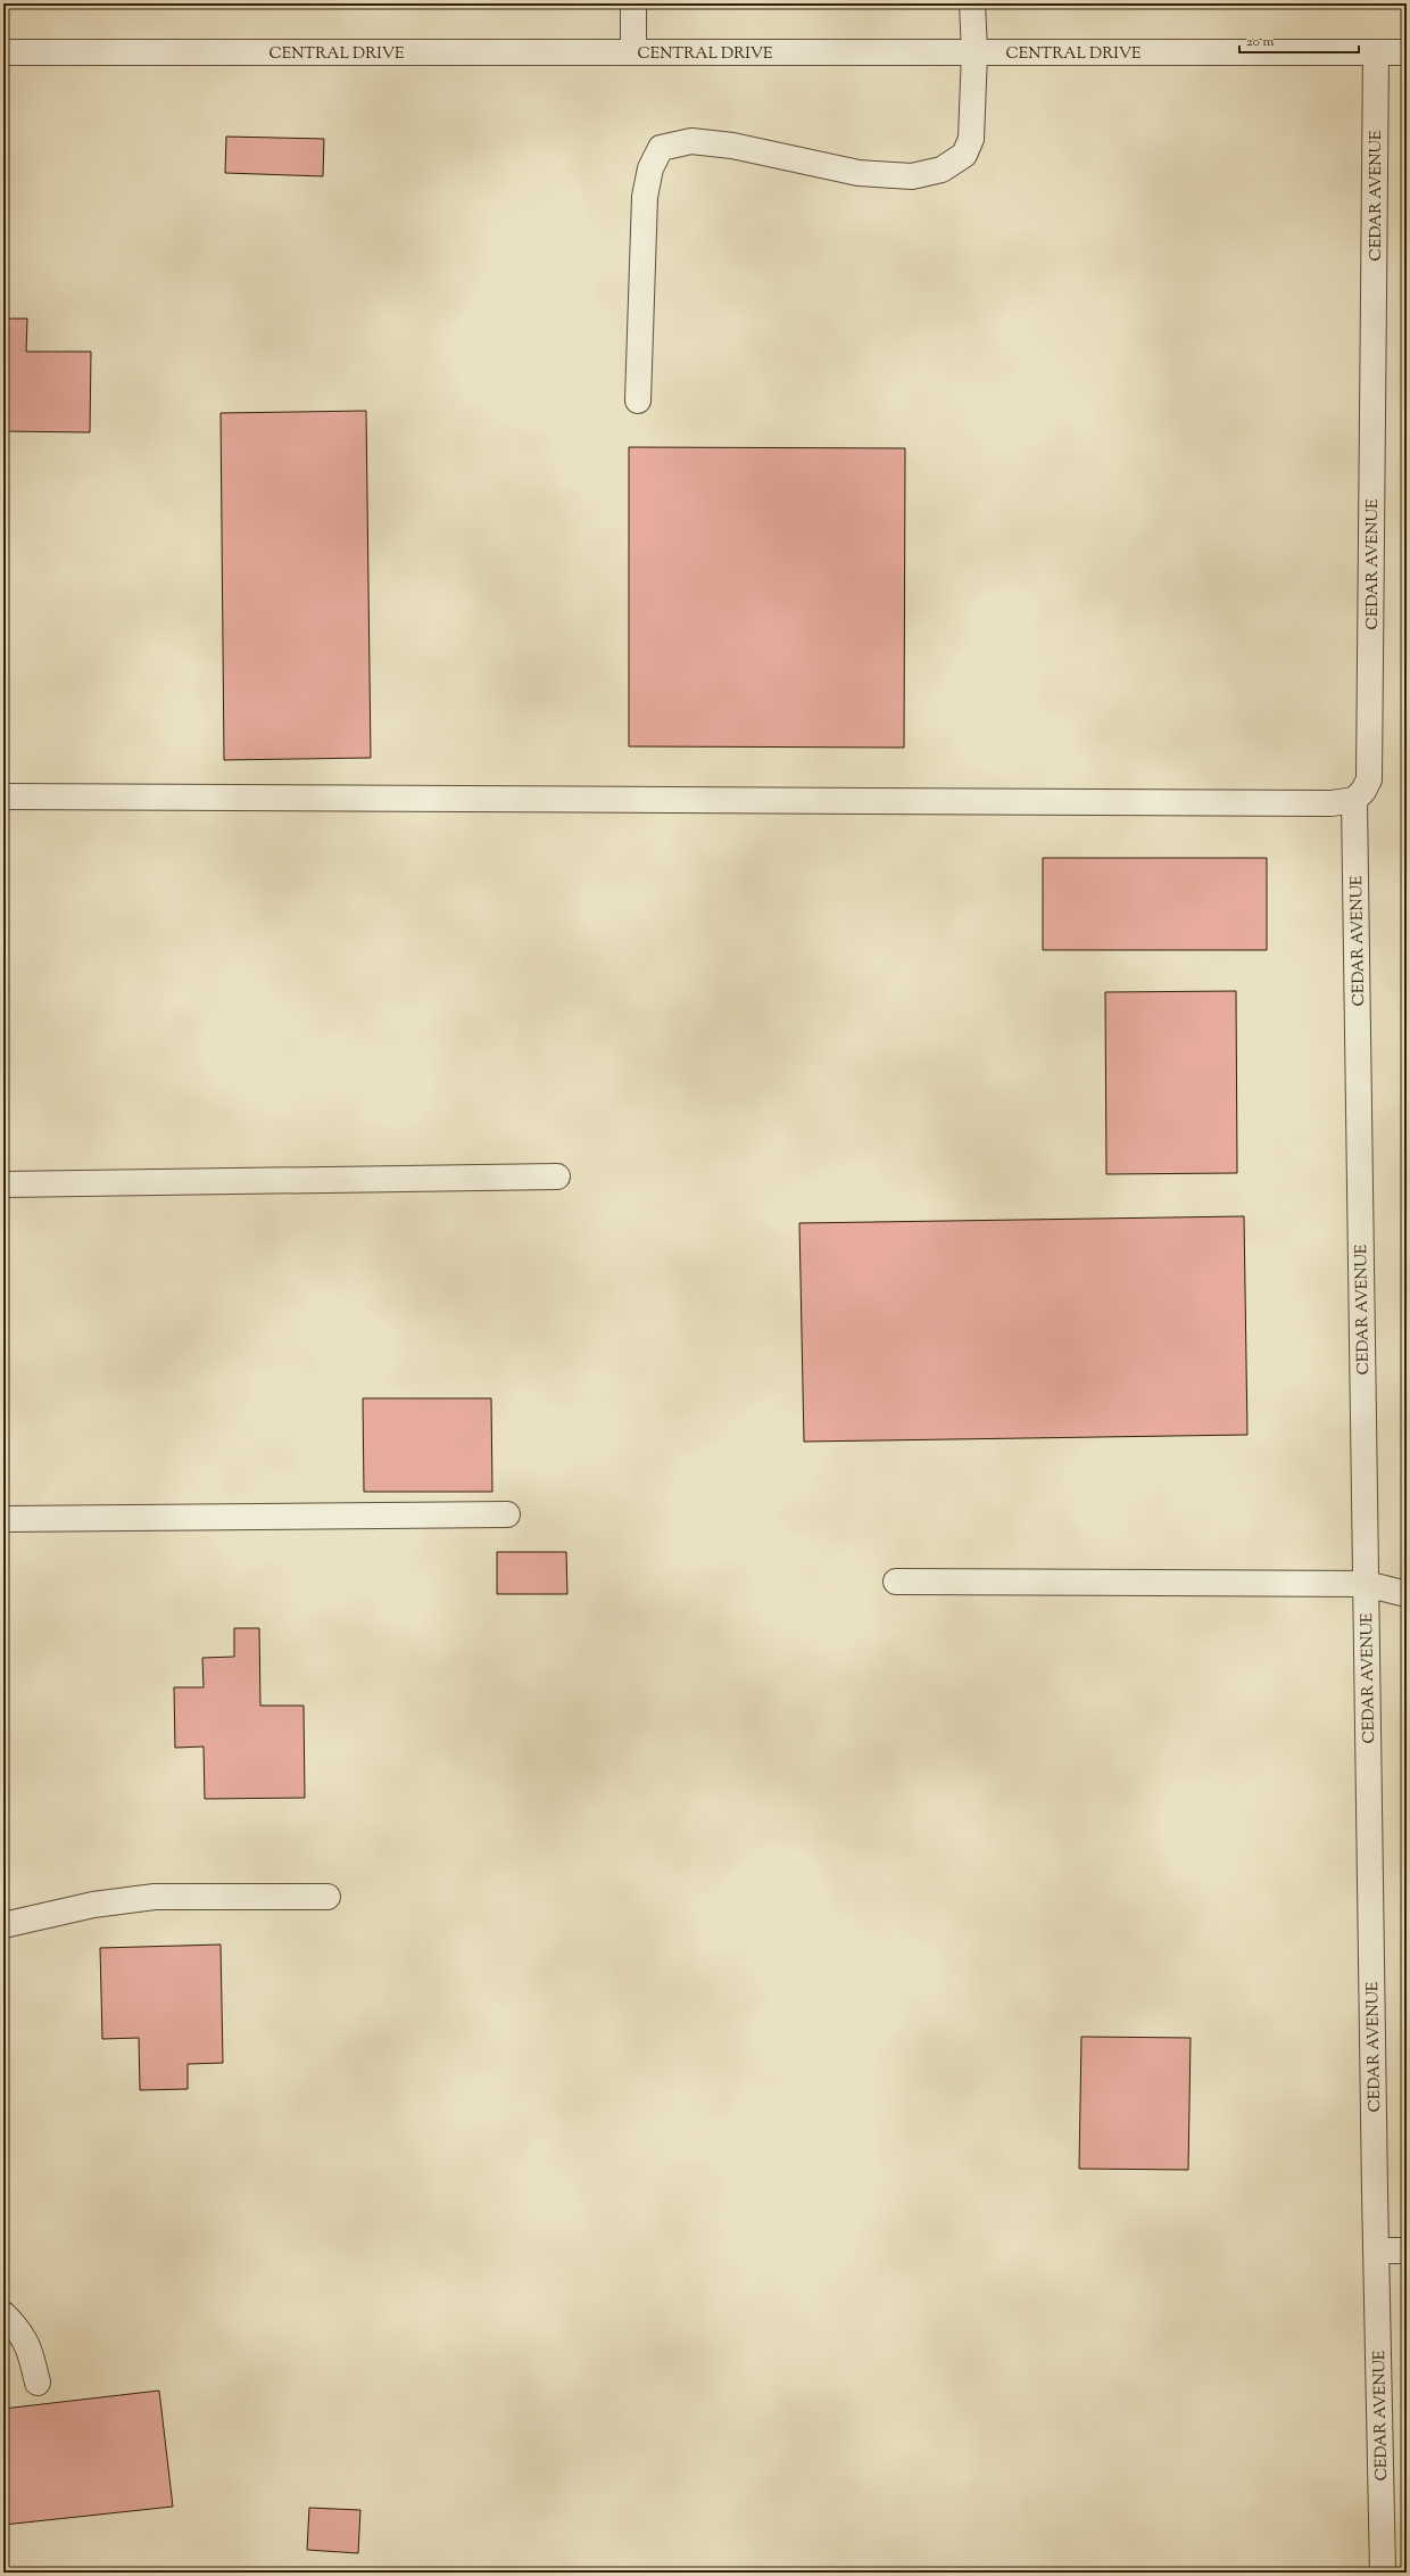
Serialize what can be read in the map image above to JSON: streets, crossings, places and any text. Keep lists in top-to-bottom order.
{
  "streets": {
    "street": ["CENTRAL DRIVE", "CEDAR AVENUE"]
  },
  "crossings": [
    ["CENTRAL DRIVE", "CEDAR AVENUE"]
  ],
  "scale_bar": "20 m"
}
